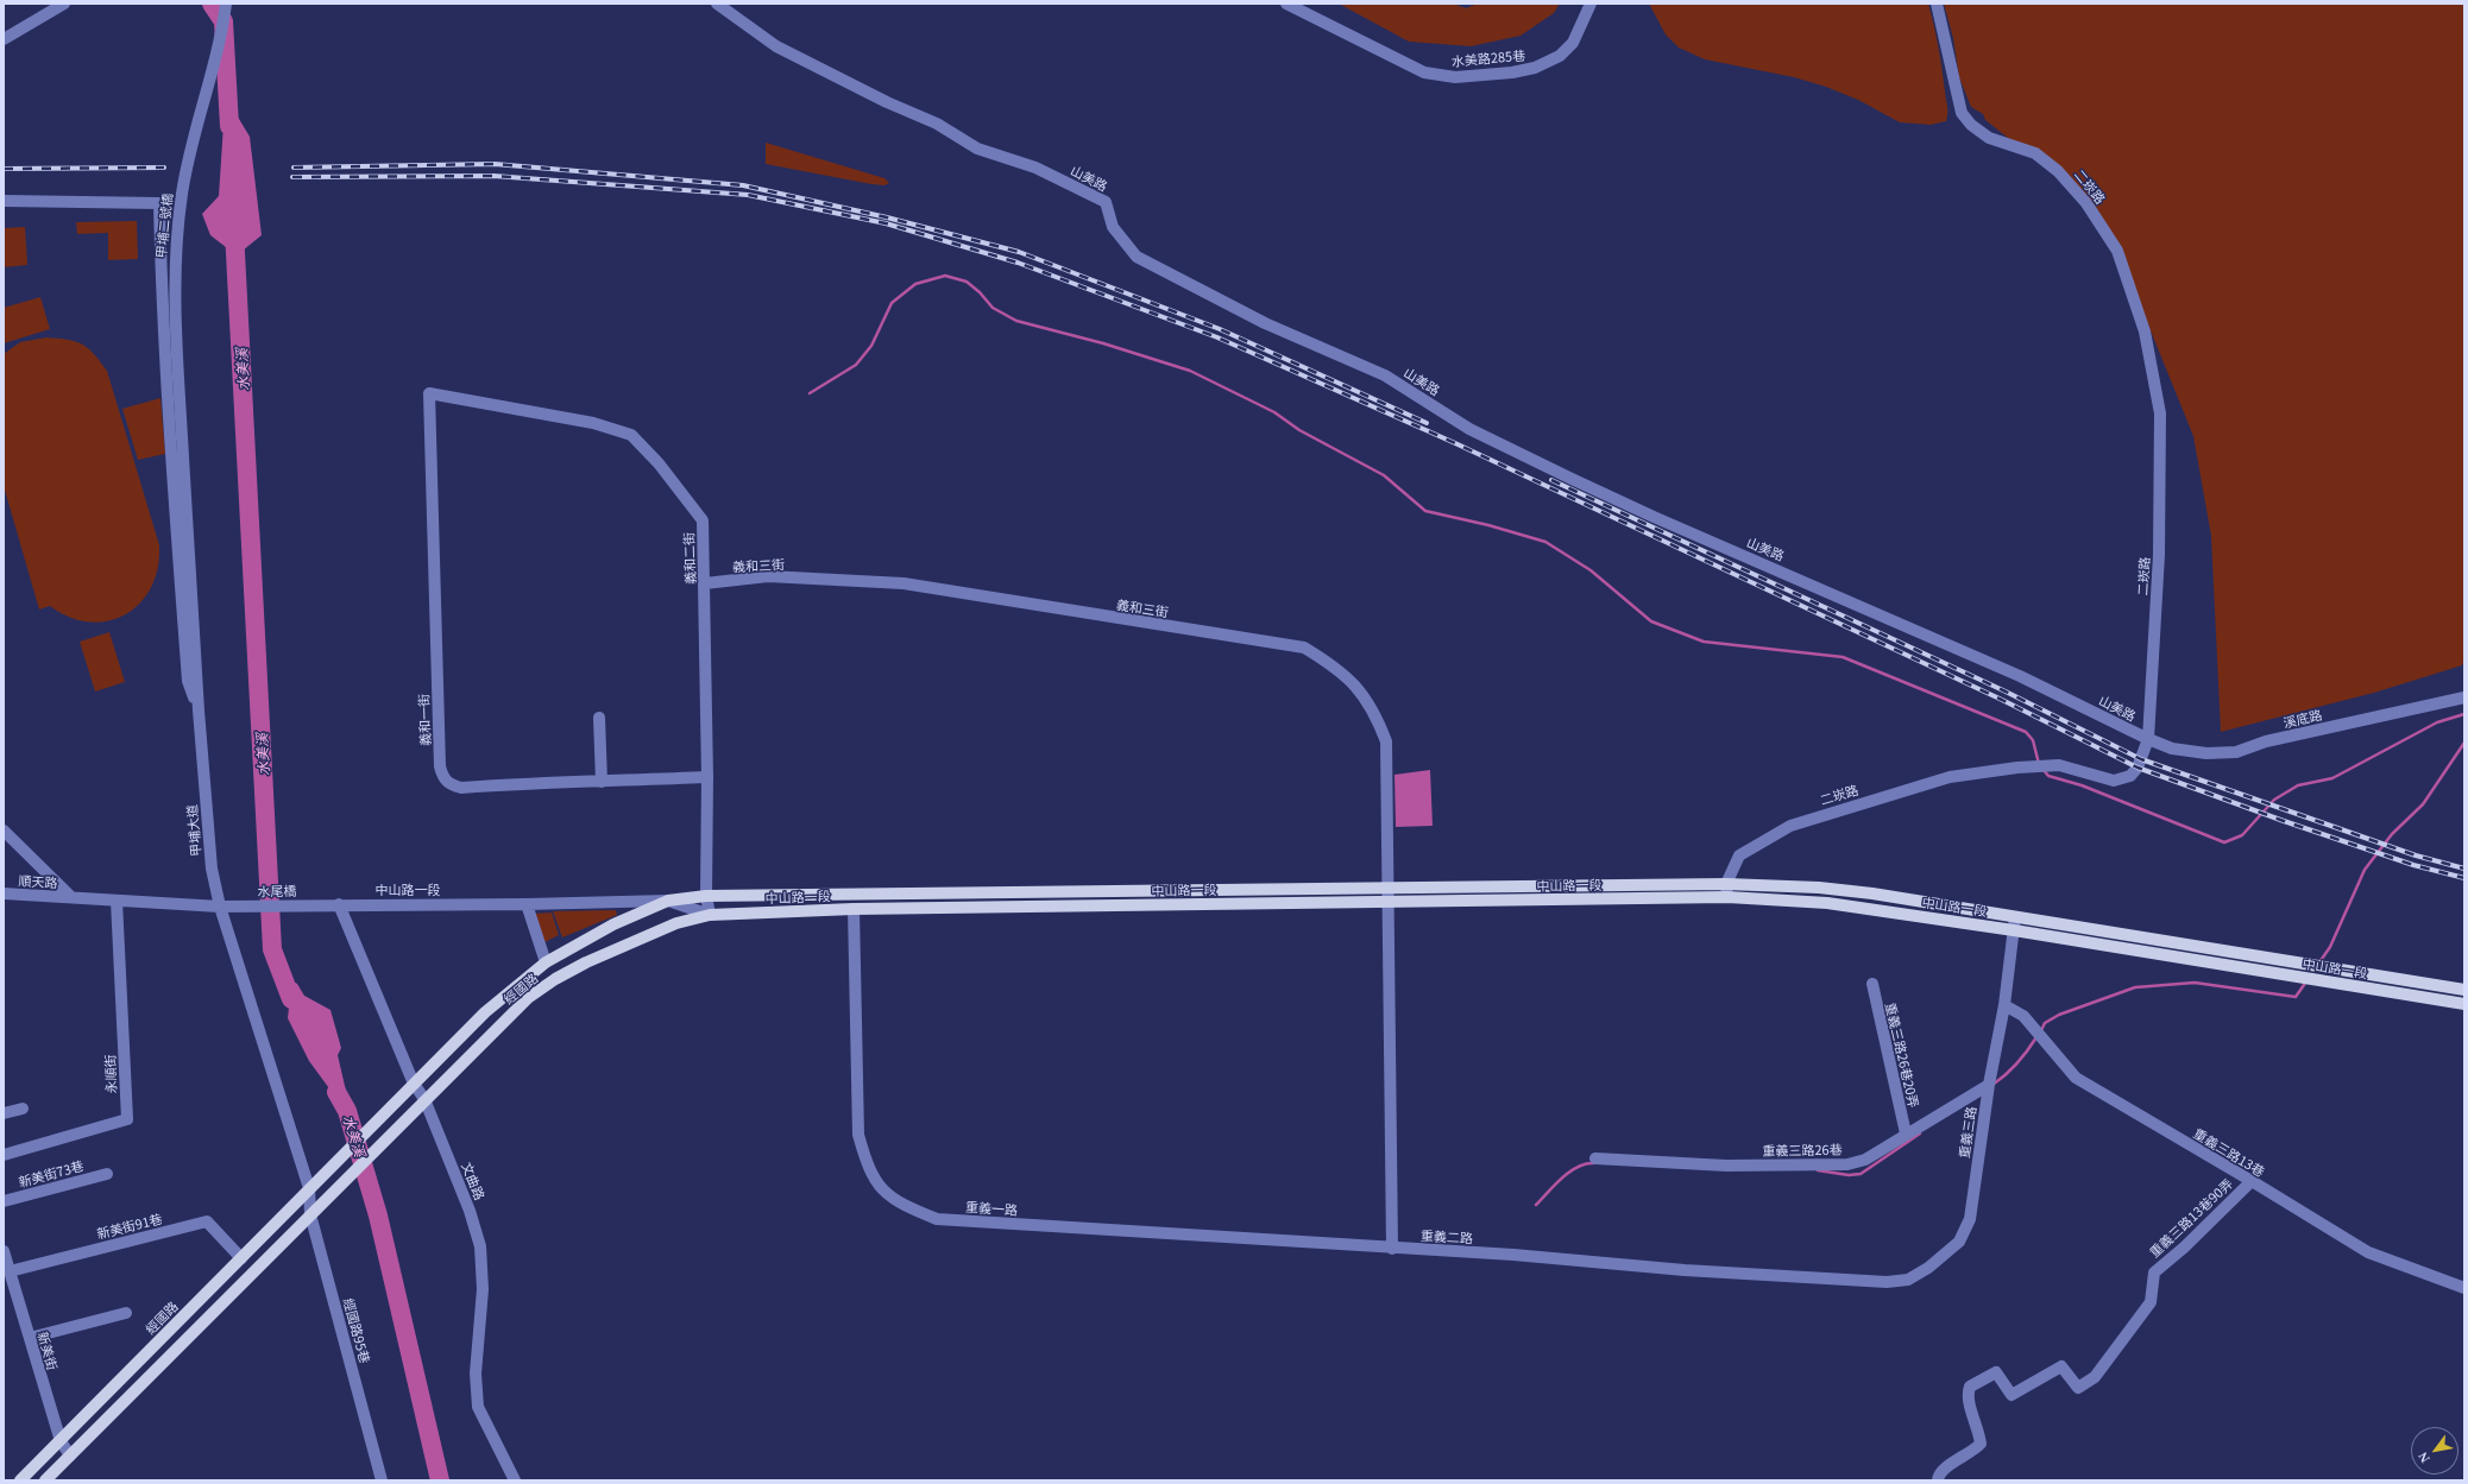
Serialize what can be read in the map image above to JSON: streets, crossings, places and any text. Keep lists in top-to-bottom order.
{
  "streets": {
    "main road": ["中山路一段", "經國路"],
    "street": [
      "水美路285巷",
      "山美路",
      "二崁路",
      "甲埔二號橋",
      "義和二街",
      "義和三街",
      "溪底路",
      "義和一街",
      "甲埔大道",
      "順天路",
      "水尾橋",
      "重義三路26巷20弄",
      "永順街",
      "重義三路",
      "重義三路26巷",
      "重義三路13巷",
      "新美街73巷",
      "文曲路",
      "重義一路",
      "重義三路13巷90弄",
      "新美街91巷",
      "重義二路",
      "經國路95巷",
      "新美街"
    ]
  },
  "crossings": [
    ["山美路", "二崁路"],
    ["山美路", "溪底路"],
    ["二崁路", "溪底路"],
    ["二崁路", "中山路一段"],
    ["甲埔二號橋", "甲埔大道"],
    ["義和二街", "義和三街"],
    ["義和二街", "義和一街"],
    ["義和二街", "中山路一段"],
    ["義和二街", "經國路"],
    ["義和三街", "中山路一段"],
    ["甲埔大道", "水尾橋"],
    ["甲埔大道", "經國路"],
    ["甲埔大道", "經國路95巷"],
    ["中山路一段", "水尾橋"],
    ["中山路一段", "經國路"],
    ["中山路一段", "重義三路"],
    ["中山路一段", "文曲路"],
    ["中山路一段", "重義一路"],
    ["經國路", "文曲路"],
    ["經國路", "新美街91巷"],
    ["經國路", "經國路95巷"],
    ["經國路", "新美街"],
    ["重義三路26巷20弄", "重義三路26巷"],
    ["重義三路", "重義三路26巷"],
    ["重義三路", "重義三路13巷"],
    ["重義三路", "重義二路"],
    ["重義三路13巷", "重義三路13巷90弄"],
    ["重義一路", "重義二路"],
    ["新美街91巷", "新美街"]
  ],
  "water": ["水美溪"],
  "north": "bottom left"
}
